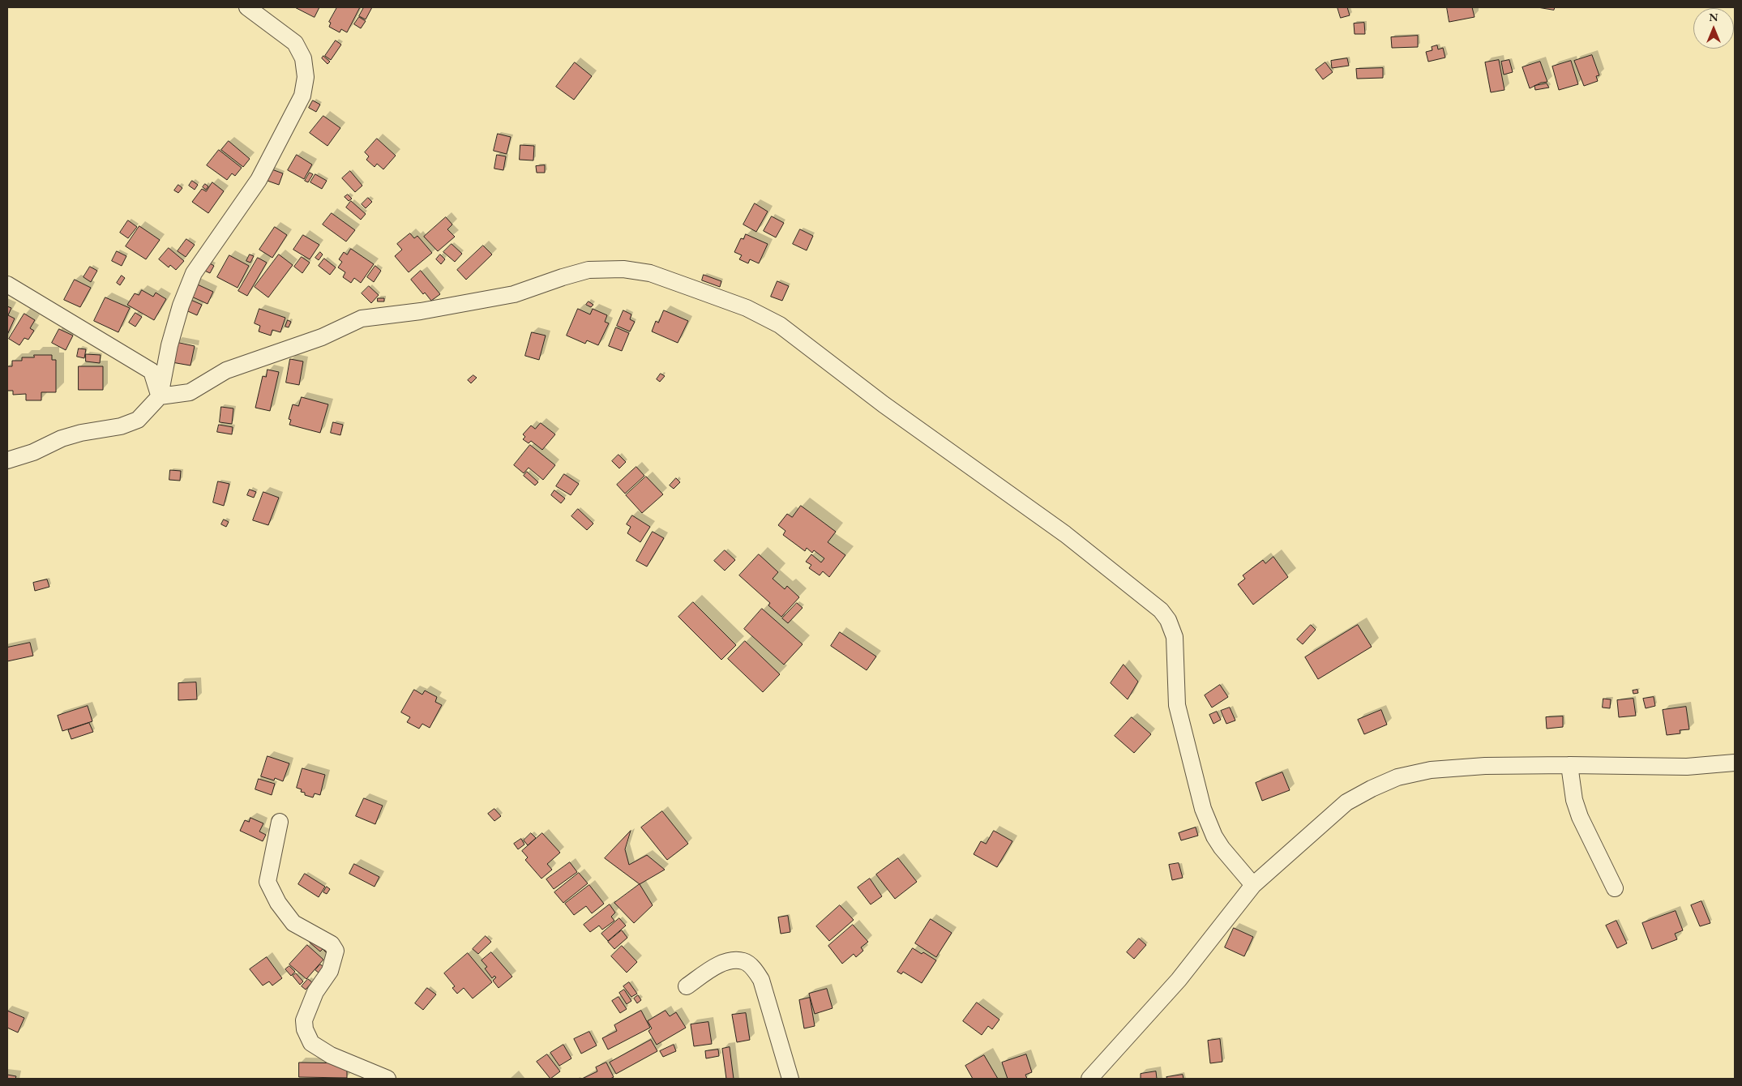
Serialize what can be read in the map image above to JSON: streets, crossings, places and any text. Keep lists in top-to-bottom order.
{
  "north": "top"
}
